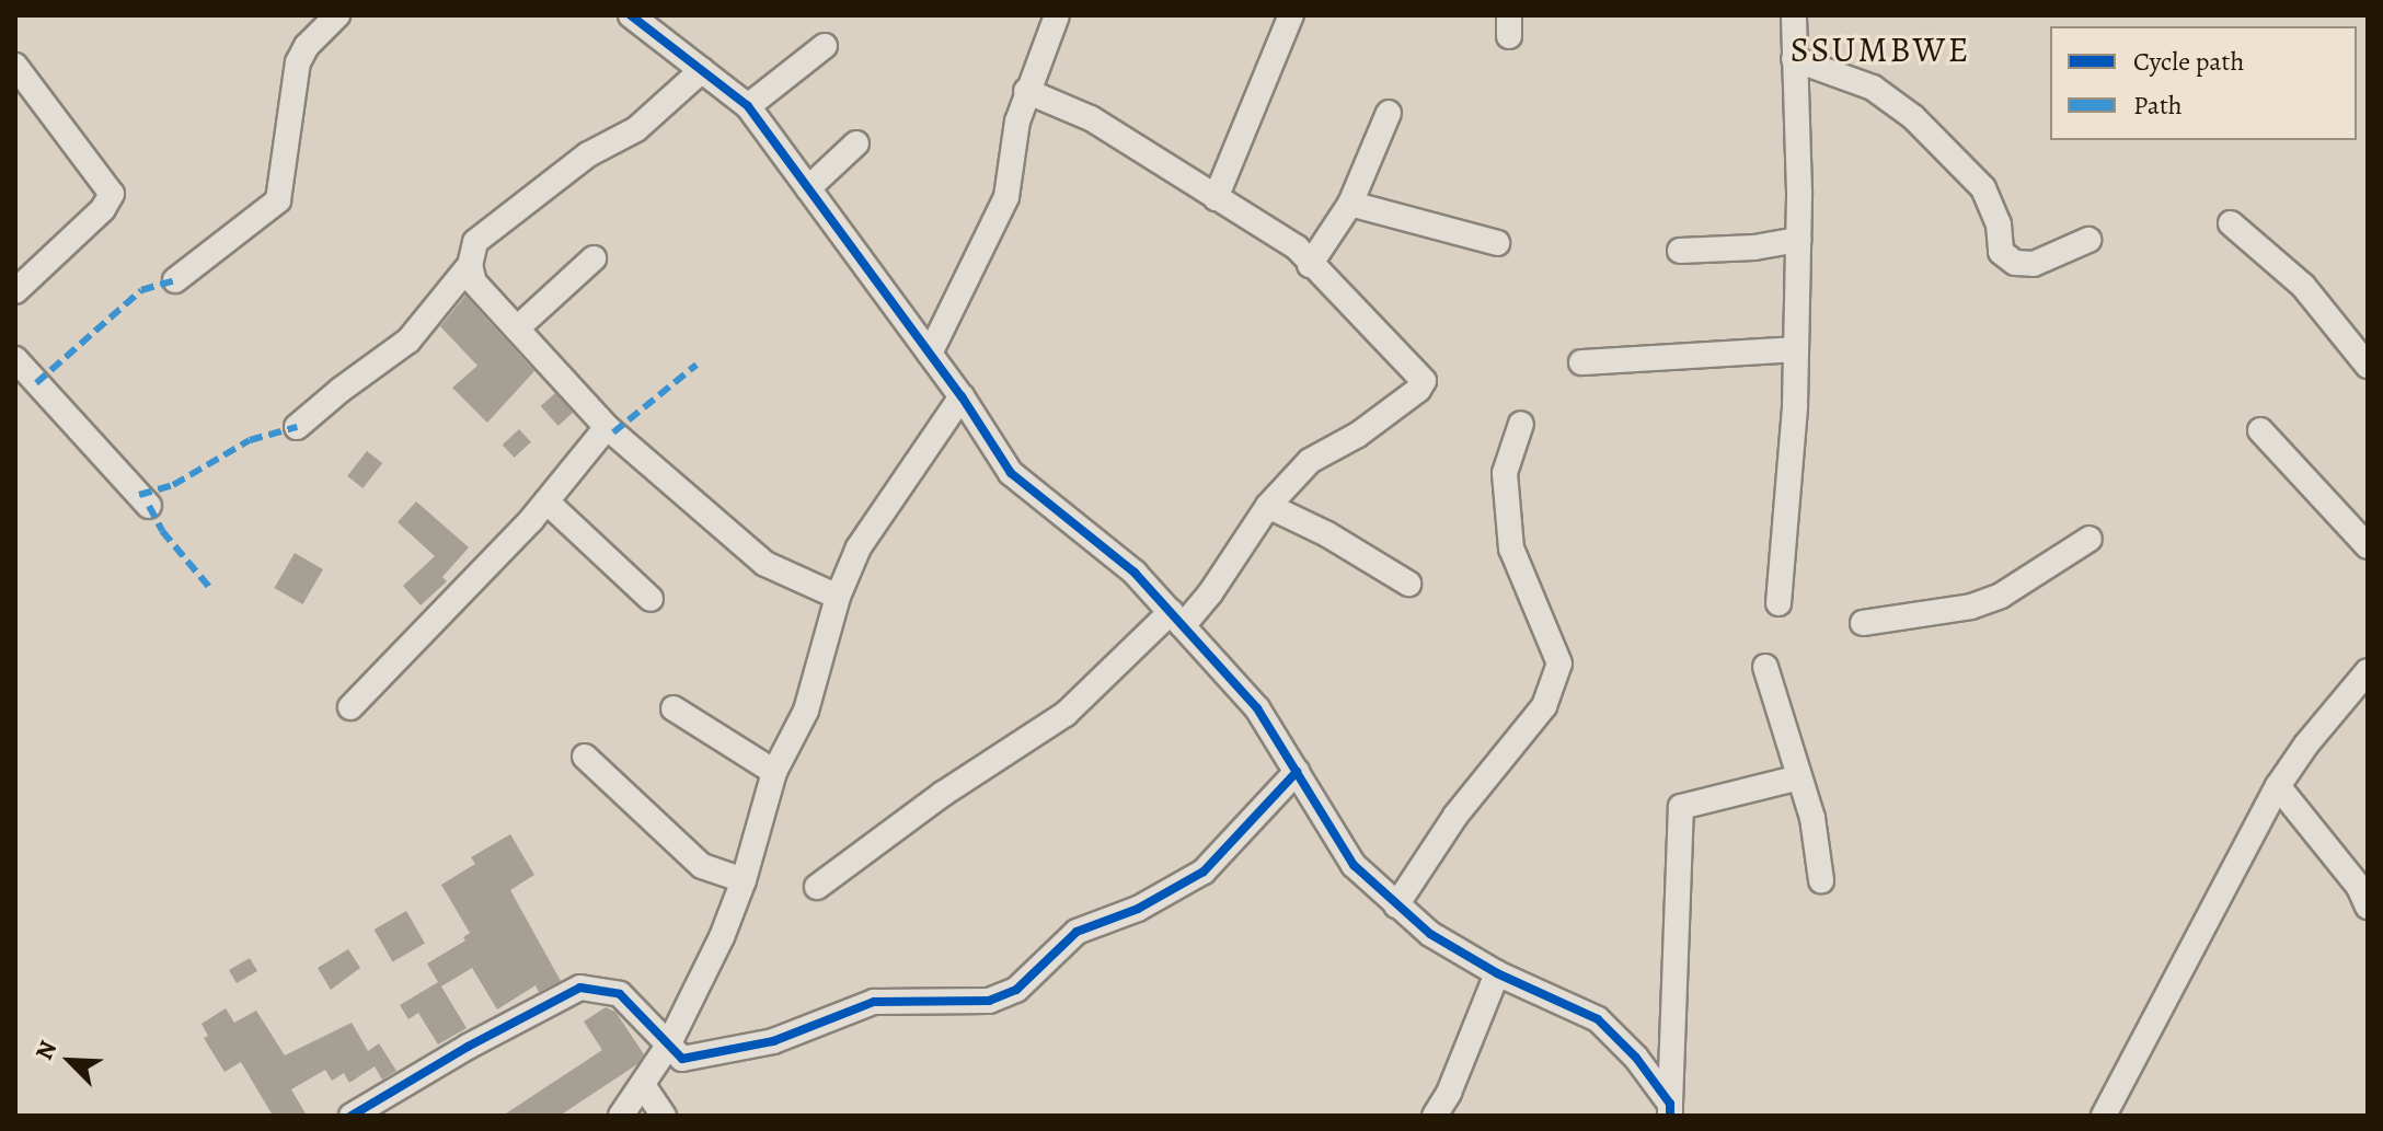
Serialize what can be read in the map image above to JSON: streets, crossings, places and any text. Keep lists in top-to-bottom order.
{
  "districts": ["SSUMBWE"],
  "legend": ["Cycle path", "Path"],
  "north": "top left"
}
